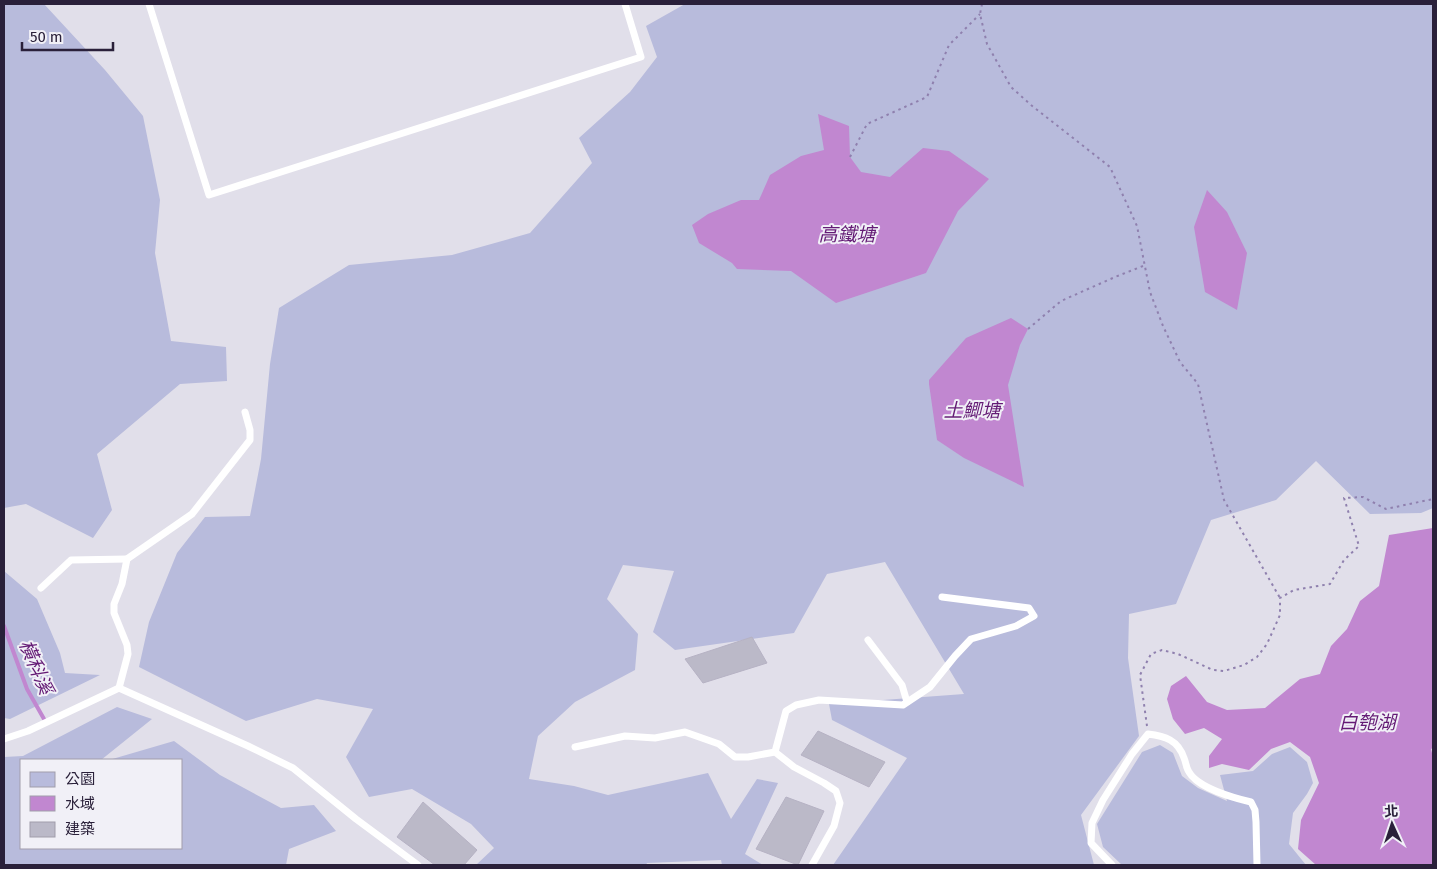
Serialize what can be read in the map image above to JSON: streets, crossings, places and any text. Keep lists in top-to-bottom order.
{
  "water": [
    "高鐵塘",
    "土鯽塘",
    "橫科溪",
    "白匏湖"
  ],
  "legend": ["公園", "水域", "建築"],
  "scale_bar": "50 m",
  "north": "top"
}
